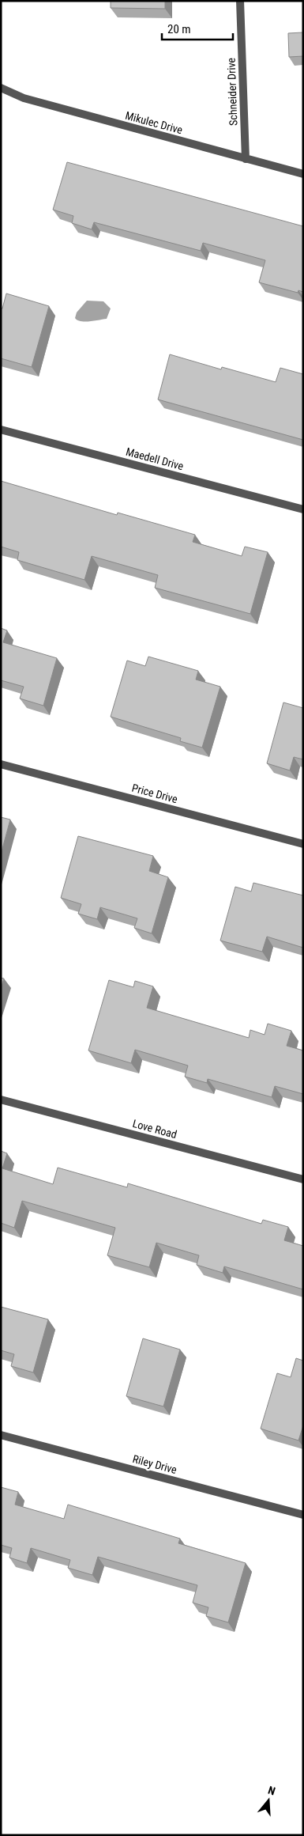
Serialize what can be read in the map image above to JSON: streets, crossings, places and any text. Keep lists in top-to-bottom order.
{
  "streets": {
    "street": [
      "Schneider Drive",
      "Mikulec Drive",
      "Maedell Drive",
      "Price Drive",
      "Love Road",
      "Riley Drive"
    ]
  },
  "crossings": [
    ["Schneider Drive", "Mikulec Drive"]
  ],
  "scale_bar": "20 m",
  "north": "top"
}
